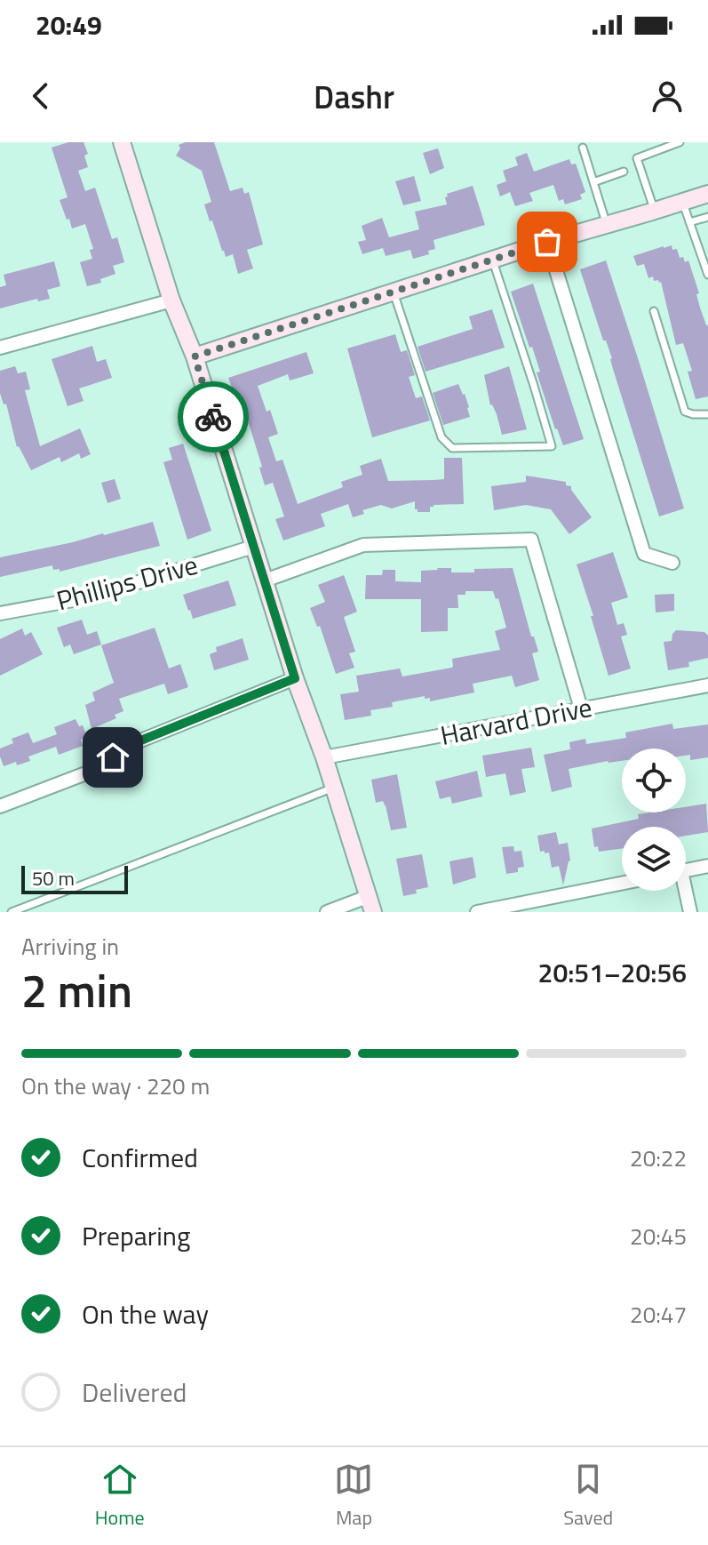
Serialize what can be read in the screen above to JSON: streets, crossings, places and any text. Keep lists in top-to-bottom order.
{
  "streets": {
    "street": ["Phillips Drive", "Harvard Drive"]
  },
  "scale_bar": "50 m",
  "page": {
    "status": "20:49",
    "header": "Dashr",
    "scale": "50 m",
    "heading": ["2 min", "Arriving in", "20:51–20:56"],
    "bar": "On the way · 220 m",
    "list": [
      ["Confirmed", "20:22"],
      ["Preparing", "20:45"],
      ["On the way", "20:47"],
      "Delivered"
    ],
    "tabs": ["Home", "Map", "Saved"]
  }
}
